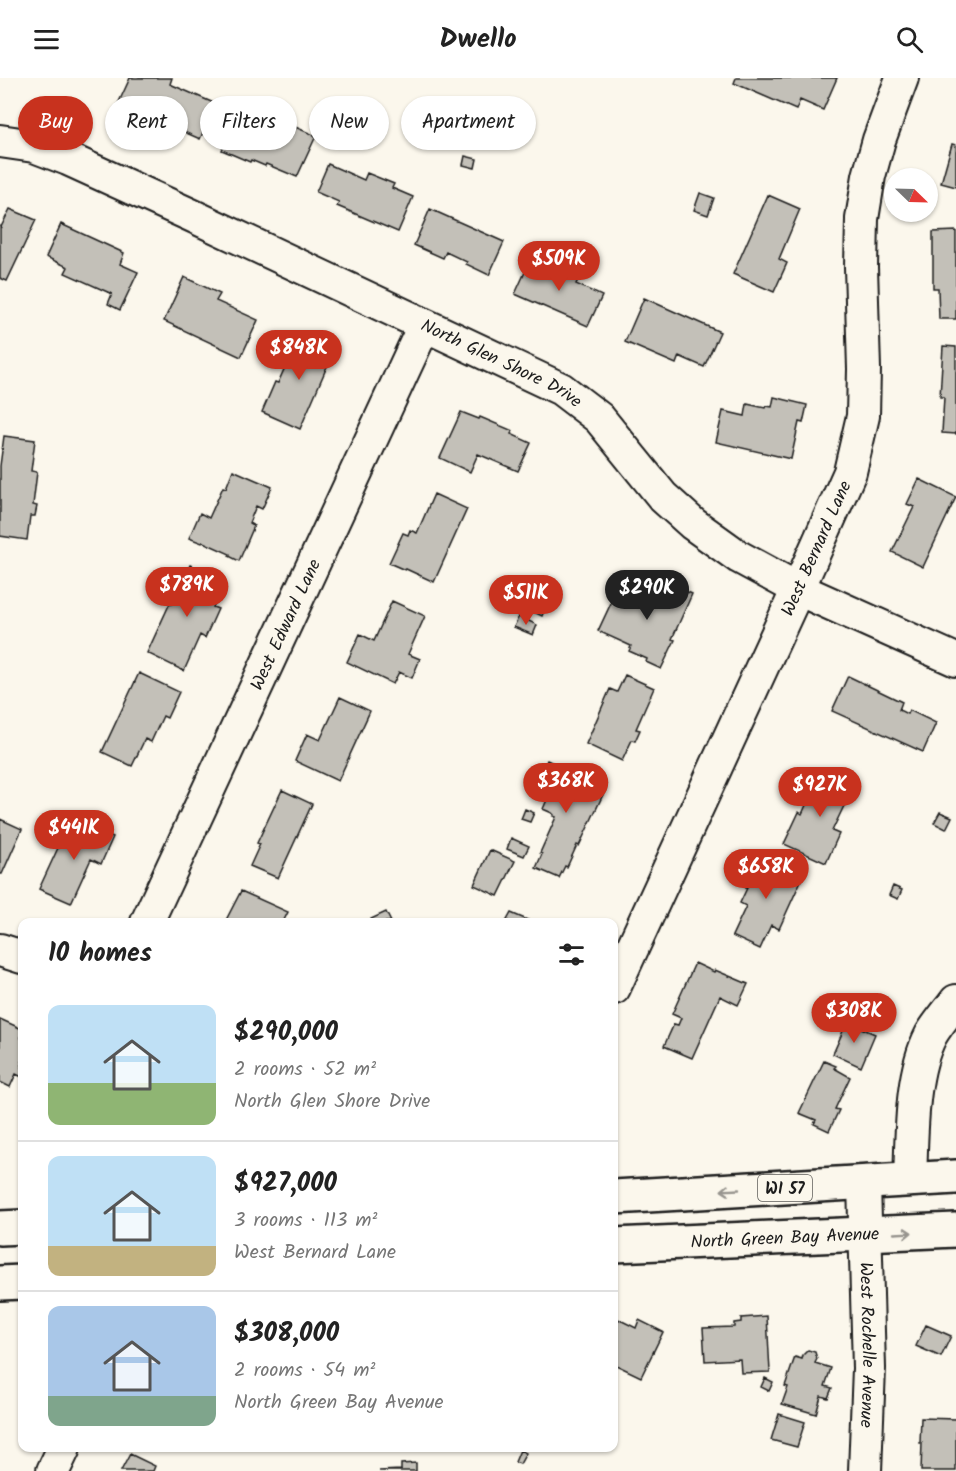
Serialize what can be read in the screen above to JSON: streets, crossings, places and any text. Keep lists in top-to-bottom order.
{
  "streets": {
    "main road": ["WI 57", "North Green Bay Avenue"],
    "street": [
      "North Glen Shore Drive",
      "West Bernard Lane",
      "West Edward Lane",
      "West Rochelle Avenue"
    ]
  },
  "crossings": [
    ["North Glen Shore Drive", "West Bernard Lane"],
    ["North Glen Shore Drive", "West Edward Lane"],
    ["WI 57", "West Rochelle Avenue"],
    ["North Green Bay Avenue", "West Rochelle Avenue"]
  ],
  "north": "bottom right",
  "page": {
    "header": "Dwello",
    "chip": [
      "Buy",
      "Rent",
      "Filters",
      "New",
      "Apartment"
    ],
    "price": [
      "$509K",
      "$848K",
      "$789K",
      "$290K",
      "$511K",
      "$368K",
      "$927K",
      "$441K",
      "$658K",
      "$308K"
    ],
    "heading": "10 homes",
    "list": [
      {
        "name": "$290,000",
        "note": "2 rooms · 52 m² · North Glen Shore Drive"
      },
      {
        "name": "$927,000",
        "note": "3 rooms · 113 m² · West Bernard Lane"
      },
      {
        "name": "$308,000",
        "note": "2 rooms · 54 m² · North Green Bay Avenue"
      }
    ]
  }
}
